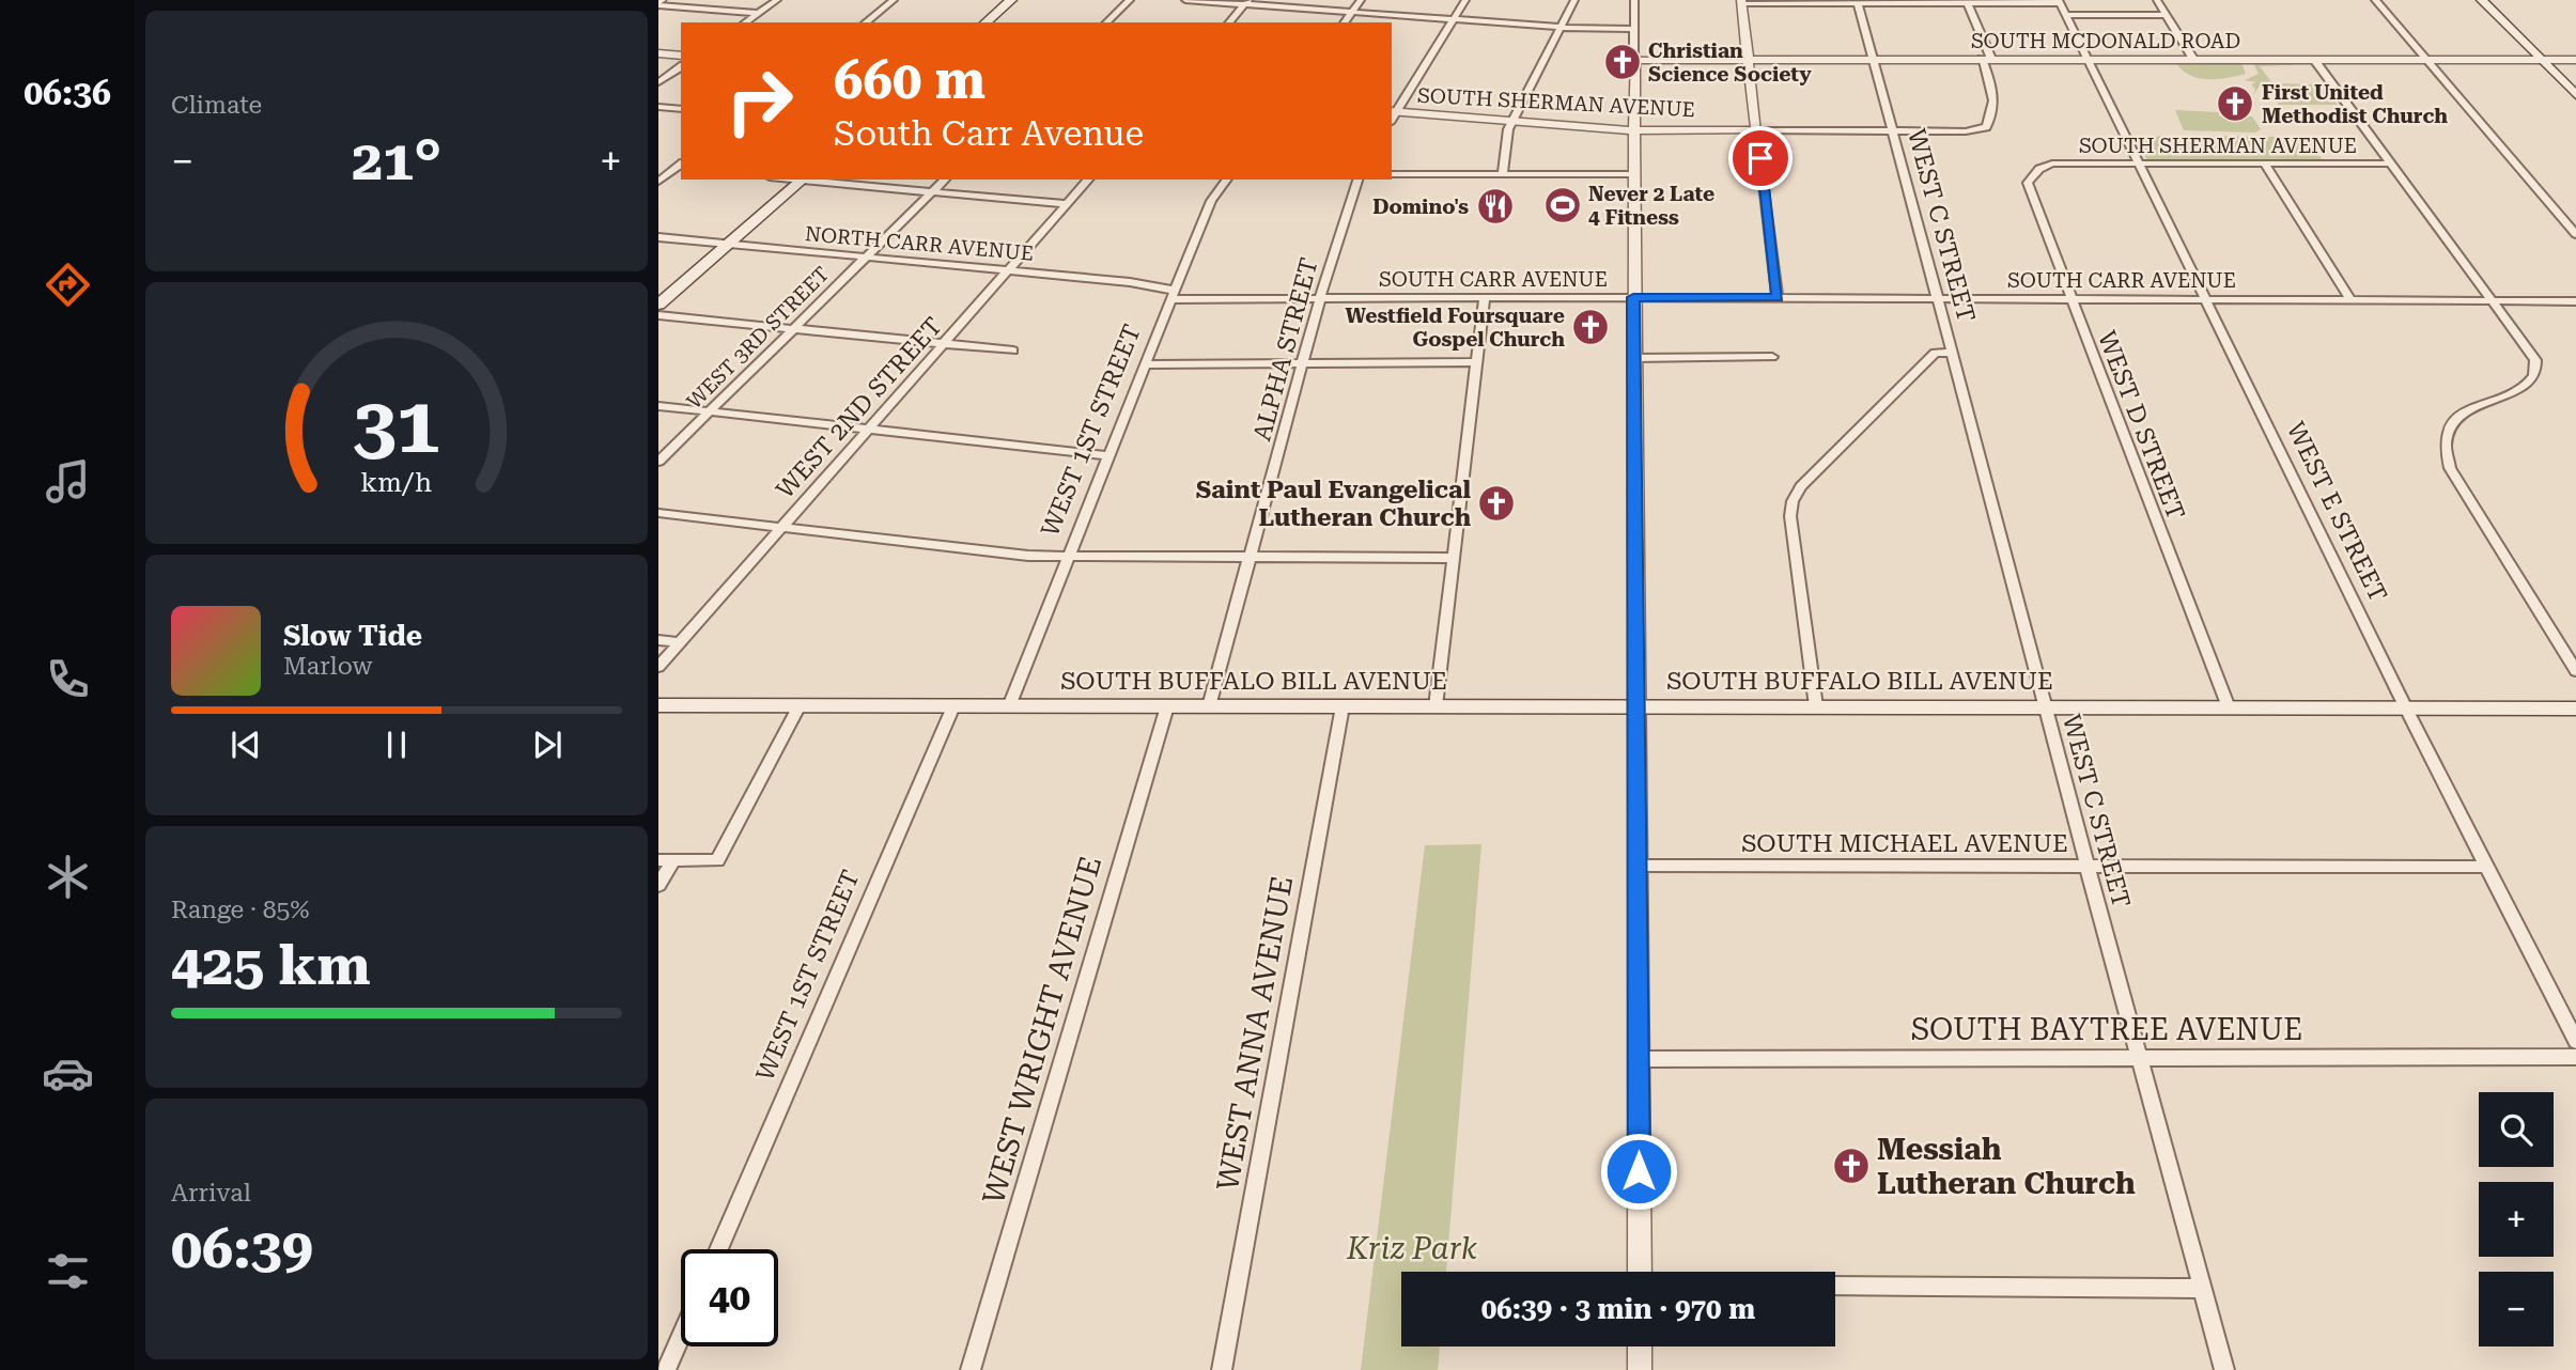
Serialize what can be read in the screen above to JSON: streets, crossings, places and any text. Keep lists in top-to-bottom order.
{
  "streets": {
    "main road": ["SOUTH BUFFALO BILL AVENUE"],
    "street": [
      "SOUTH MCDONALD ROAD",
      "SOUTH SHERMAN AVENUE",
      "WEST C STREET",
      "NORTH CARR AVENUE",
      "SOUTH CARR AVENUE",
      "WEST 3RD STREET",
      "ALPHA STREET",
      "WEST 2ND STREET",
      "WEST D STREET",
      "WEST 1ST STREET",
      "WEST E STREET",
      "SOUTH MICHAEL AVENUE",
      "SOUTH BAYTREE AVENUE",
      "WEST WRIGHT AVENUE",
      "WEST ANNA AVENUE"
    ]
  },
  "crossings": [
    ["SOUTH MCDONALD ROAD", "SOUTH SHERMAN AVENUE"],
    ["SOUTH MCDONALD ROAD", "WEST C STREET"],
    ["SOUTH MCDONALD ROAD", "WEST E STREET"],
    ["SOUTH SHERMAN AVENUE", "WEST C STREET"],
    ["SOUTH SHERMAN AVENUE", "WEST D STREET"],
    ["SOUTH SHERMAN AVENUE", "WEST E STREET"],
    ["WEST C STREET", "SOUTH CARR AVENUE"],
    ["WEST C STREET", "SOUTH BUFFALO BILL AVENUE"],
    ["WEST C STREET", "SOUTH MICHAEL AVENUE"],
    ["WEST C STREET", "SOUTH BAYTREE AVENUE"],
    ["NORTH CARR AVENUE", "SOUTH CARR AVENUE"],
    ["NORTH CARR AVENUE", "WEST 3RD STREET"],
    ["NORTH CARR AVENUE", "WEST 2ND STREET"],
    ["NORTH CARR AVENUE", "WEST 1ST STREET"],
    ["SOUTH CARR AVENUE", "ALPHA STREET"],
    ["SOUTH CARR AVENUE", "WEST D STREET"],
    ["SOUTH CARR AVENUE", "WEST 1ST STREET"],
    ["SOUTH CARR AVENUE", "WEST E STREET"],
    ["ALPHA STREET", "SOUTH BUFFALO BILL AVENUE"],
    ["WEST D STREET", "SOUTH BUFFALO BILL AVENUE"],
    ["WEST 1ST STREET", "SOUTH BUFFALO BILL AVENUE"],
    ["WEST E STREET", "SOUTH BUFFALO BILL AVENUE"],
    ["WEST E STREET", "SOUTH MICHAEL AVENUE"],
    ["SOUTH BUFFALO BILL AVENUE", "WEST WRIGHT AVENUE"],
    ["SOUTH BUFFALO BILL AVENUE", "WEST ANNA AVENUE"]
  ],
  "parks": ["Kriz Park"],
  "places": {
    "church": [
      "Christian Science Society",
      "First United Methodist Church",
      "Westfield Foursquare Gospel Church",
      "Saint Paul Evangelical Lutheran Church",
      "Messiah Lutheran Church"
    ],
    "sports": ["Never 2 Late 4 Fitness"],
    "restaurant": ["Domino's"]
  },
  "page": {
    "tabs": "06:36",
    "tile": [
      "Climate",
      ["Range · 85%", "425 km"],
      ["Arrival", "06:39"]
    ],
    "turn": ["660 m", "South Carr Avenue"],
    "heat": ["−", "21°", "+"],
    "song": ["Slow Tide", "Marlow"],
    "map_buttons": ["+", "−"],
    "limit": "40",
    "trip": "06:39 · 3 min · 970 m",
    "gauge": ["31", "km/h"]
  }
}
